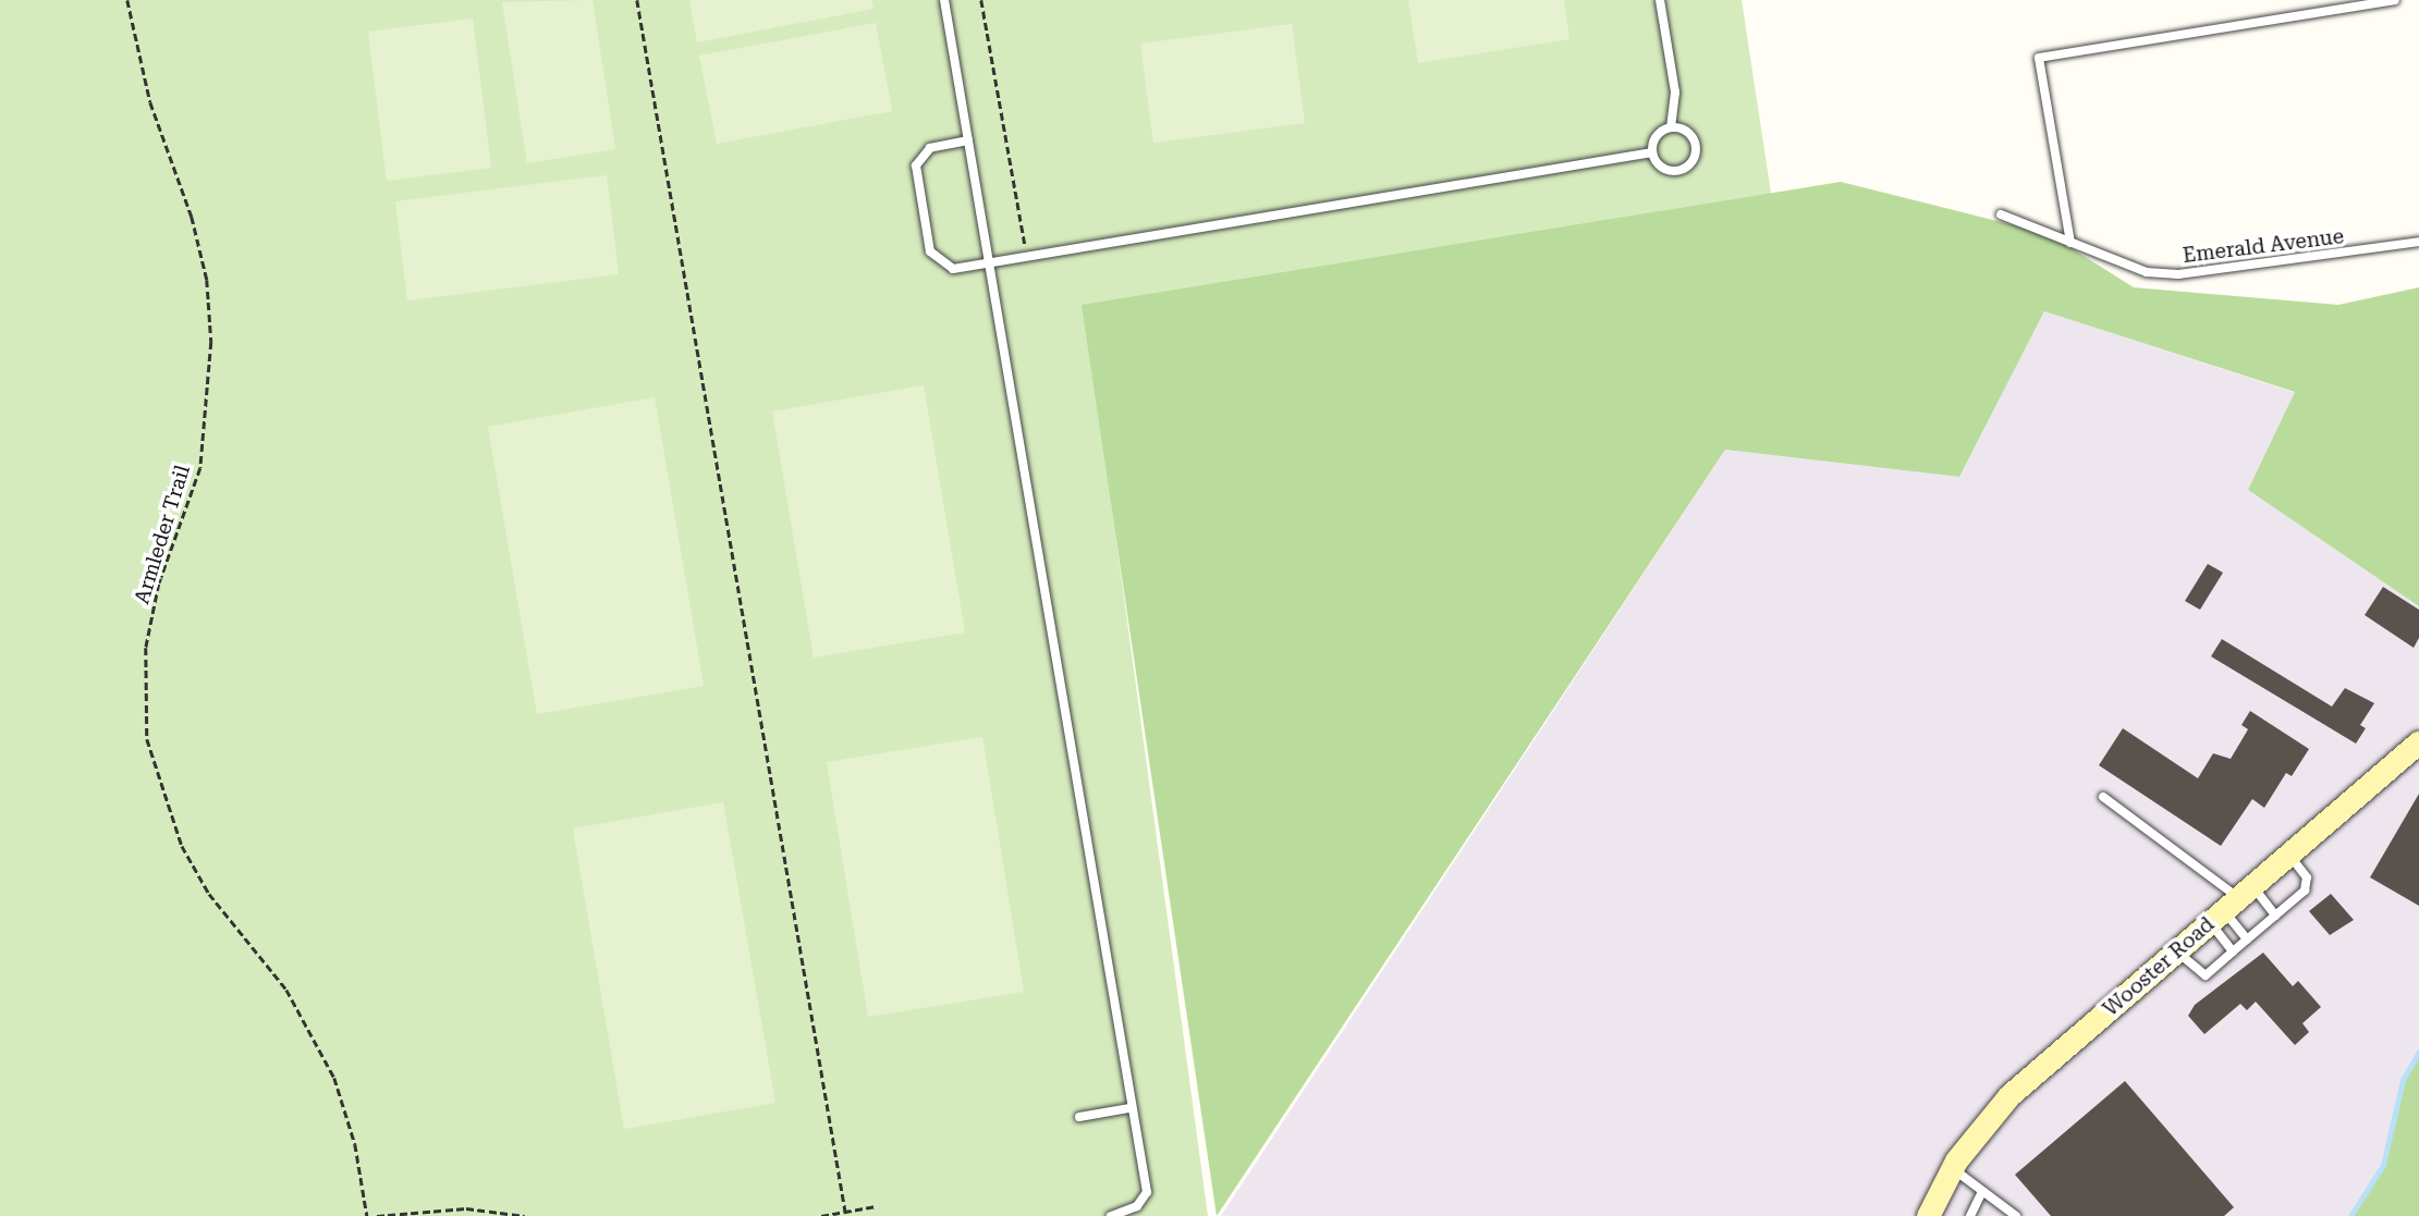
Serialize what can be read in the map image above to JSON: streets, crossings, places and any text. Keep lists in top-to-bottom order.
{
  "streets": {
    "street": ["Wooster Road"],
    "lane": ["Emerald Avenue"],
    "path": ["Armleder Trail"]
  }
}
